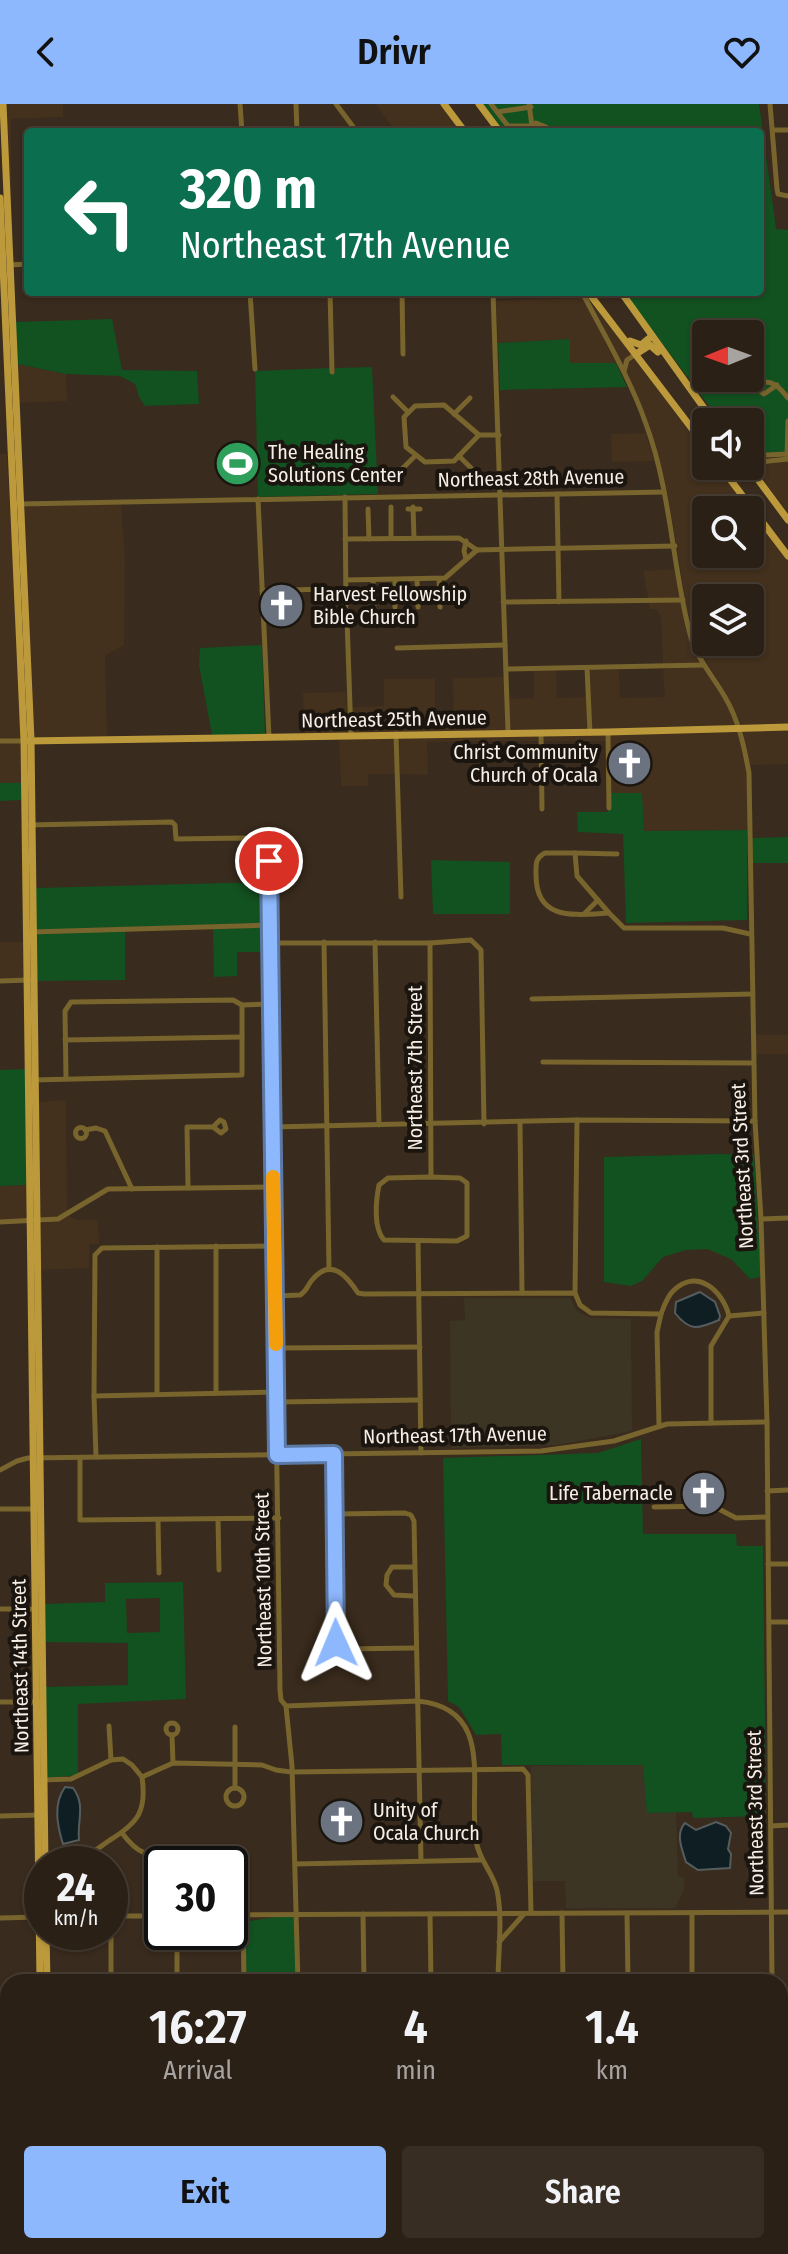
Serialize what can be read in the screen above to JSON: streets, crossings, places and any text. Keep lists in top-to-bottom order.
{
  "streets": {
    "main road": ["Northeast 25th Avenue", "Northeast 14th Street"],
    "street": [
      "Northeast 28th Avenue",
      "Northeast 7th Street",
      "Northeast 3rd Street",
      "Northeast 17th Avenue",
      "Northeast 10th Street"
    ]
  },
  "crossings": [
    ["Northeast 28th Avenue", "Northeast 3rd Street"],
    ["Northeast 28th Avenue", "Northeast 14th Street"],
    ["Northeast 25th Avenue", "Northeast 3rd Street"],
    ["Northeast 25th Avenue", "Northeast 14th Street"],
    ["Northeast 3rd Street", "Northeast 17th Avenue"],
    ["Northeast 17th Avenue", "Northeast 10th Street"],
    ["Northeast 17th Avenue", "Northeast 14th Street"],
    ["Northeast 10th Street", "Northeast 14th Street"]
  ],
  "places": {
    "sports": ["The Healing Solutions Center"],
    "church": [
      "Harvest Fellowship Bible Church",
      "Christ Community Church of Ocala",
      "Life Tabernacle",
      "Unity of Ocala Church"
    ]
  },
  "north": "left",
  "page": {
    "header": "Drivr",
    "turn": ["320 m", "Northeast 17th Avenue"],
    "speed": "24 km/h",
    "limit": "30",
    "eta": [
      "16:27",
      "Arrival",
      "4",
      "min",
      "1.4",
      "km"
    ],
    "buttons": ["Exit", "Share"]
  }
}
